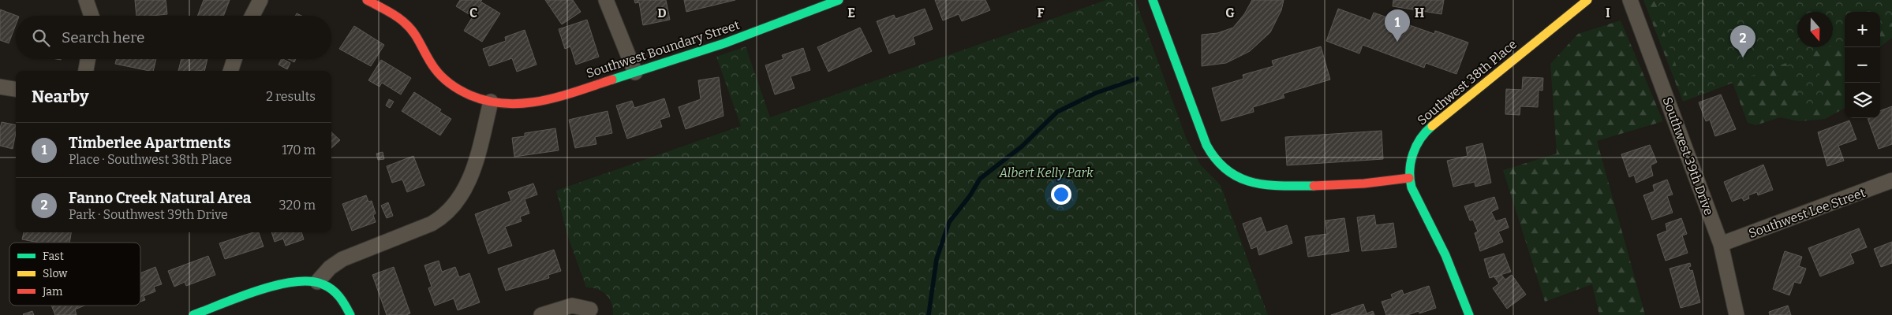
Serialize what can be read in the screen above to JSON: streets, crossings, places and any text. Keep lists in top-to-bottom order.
{
  "streets": {
    "street": [
      "Southwest Boundary Street",
      "Southwest 38th Place",
      "Southwest 39th Drive",
      "Southwest Lee Street"
    ]
  },
  "crossings": [
    ["Southwest 39th Drive", "Southwest Lee Street"]
  ],
  "parks": ["Albert Kelly Park"],
  "legend": ["Fast", "Slow", "Jam"],
  "north": "bottom",
  "page": {
    "pins": ["1", "2"],
    "map_buttons": ["+", "−"],
    "search": "Search here",
    "heading": ["Nearby", "2 results"],
    "list": [
      {
        "mark": "1",
        "name": "Timberlee Apartments",
        "note": "Place · Southwest 38th Place",
        "value": "170 m"
      },
      {
        "mark": "2",
        "name": "Fanno Creek Natural Area",
        "note": "Park · Southwest 39th Drive",
        "value": "320 m"
      }
    ]
  },
  "grid": {
    "columns": [
      "C",
      "D",
      "E",
      "F",
      "G",
      "H",
      "I"
    ]
  }
}
